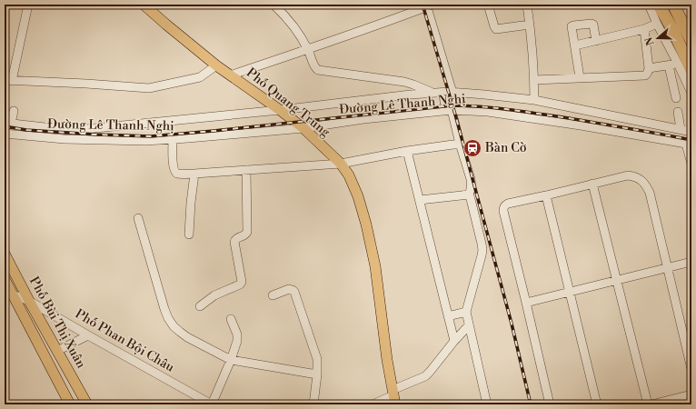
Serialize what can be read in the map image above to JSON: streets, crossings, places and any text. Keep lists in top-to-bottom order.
{
  "streets": {
    "main road": ["Phố Quang Trung", "Phố Bùi Thị Xuân"],
    "street": ["Đường Lê Thanh Nghị", "Phố Phan Bội Châu"]
  },
  "crossings": [
    ["Phố Quang Trung", "Đường Lê Thanh Nghị"],
    ["Phố Bùi Thị Xuân", "Phố Phan Bội Châu"]
  ],
  "places": {
    "station": ["Bàn Cờ"]
  },
  "north": "left"
}
